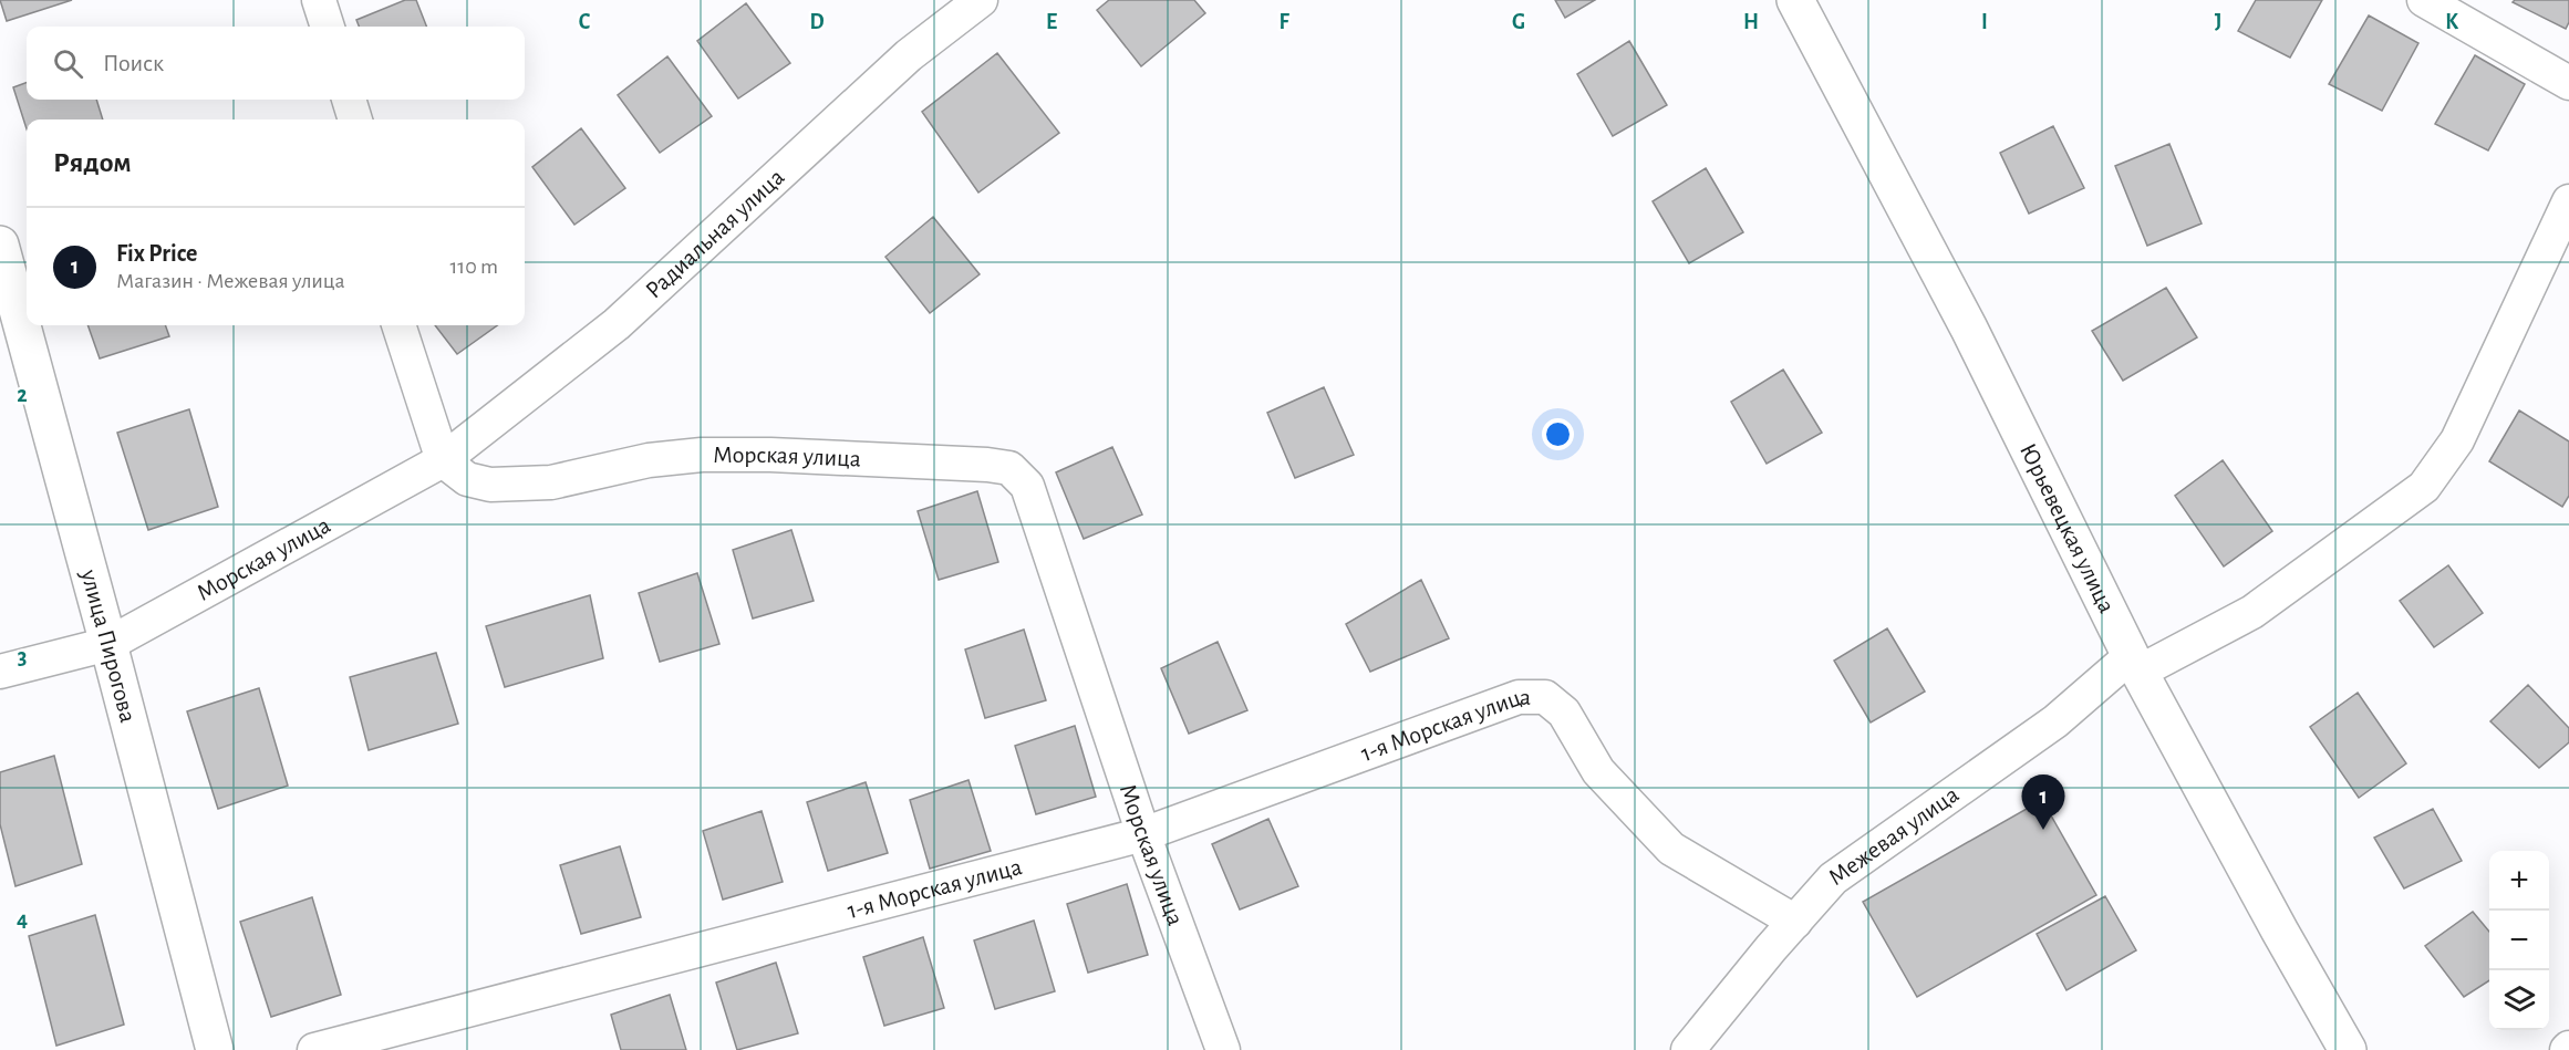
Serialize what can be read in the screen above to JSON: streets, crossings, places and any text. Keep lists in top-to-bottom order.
{
  "streets": {
    "main road": ["Юрьевецкая улица", "улица Пирогова"],
    "street": [
      "Радиальная улица",
      "Морская улица",
      "1-я Морская улица",
      "Межевая улица"
    ]
  },
  "crossings": [
    ["Радиальная улица", "Морская улица"],
    ["Морская улица", "улица Пирогова"],
    ["Морская улица", "1-я Морская улица"],
    ["Юрьевецкая улица", "Межевая улица"],
    ["1-я Морская улица", "Межевая улица"]
  ],
  "page": {
    "search": "Поиск",
    "heading": "Рядом",
    "list": [
      {
        "mark": "1",
        "name": "Fix Price",
        "note": "Магазин · Межевая улица",
        "value": "110 m"
      }
    ],
    "pins": "1",
    "map_buttons": ["+", "−"]
  },
  "grid": {
    "columns": [
      "C",
      "D",
      "E",
      "F",
      "G",
      "H",
      "I",
      "J",
      "K"
    ],
    "rows": ["2", "3", "4"]
  }
}
